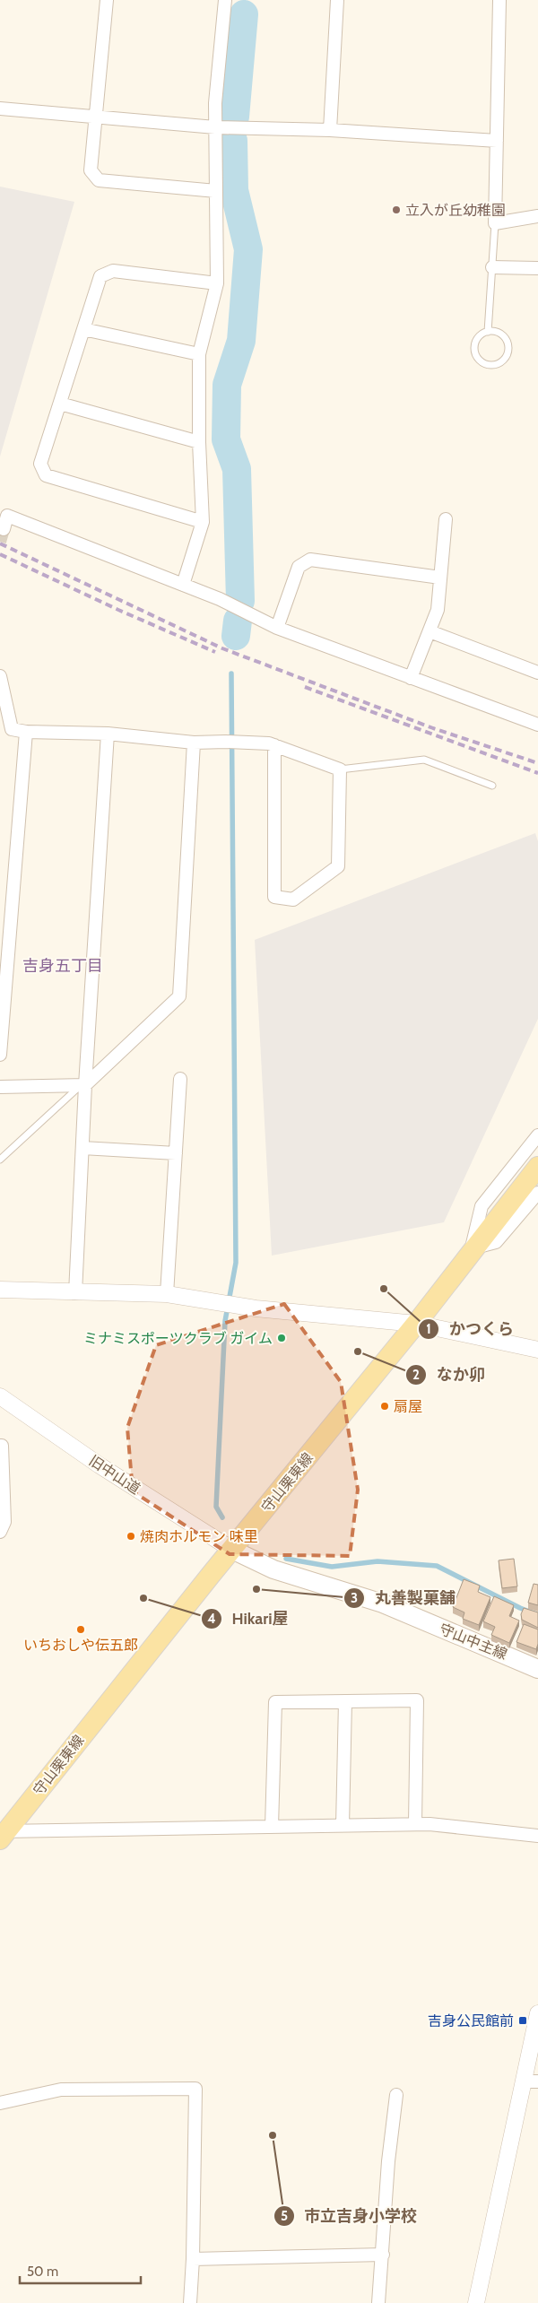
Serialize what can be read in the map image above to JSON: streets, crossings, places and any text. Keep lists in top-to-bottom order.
{
  "streets": {
    "main road": ["守山栗東線", "守山中主線"],
    "street": ["旧中山道"]
  },
  "crossings": [
    ["旧中山道", "守山栗東線"],
    ["旧中山道", "守山中主線"],
    ["守山栗東線", "守山中主線"]
  ],
  "districts": ["吉身五丁目"],
  "places": {
    "other": [
      "立入が丘幼稚園",
      "かつくら",
      "ミナミスポーツクラブ ガイム",
      "なか卯",
      "扇屋",
      "焼肉ホルモン 味里",
      "丸善製菓舗",
      "Hikari屋",
      "いちおしや伝五郎",
      "市立吉身小学校"
    ],
    "transit": ["吉身公民館前"]
  },
  "scale_bar": "50 m"
}
